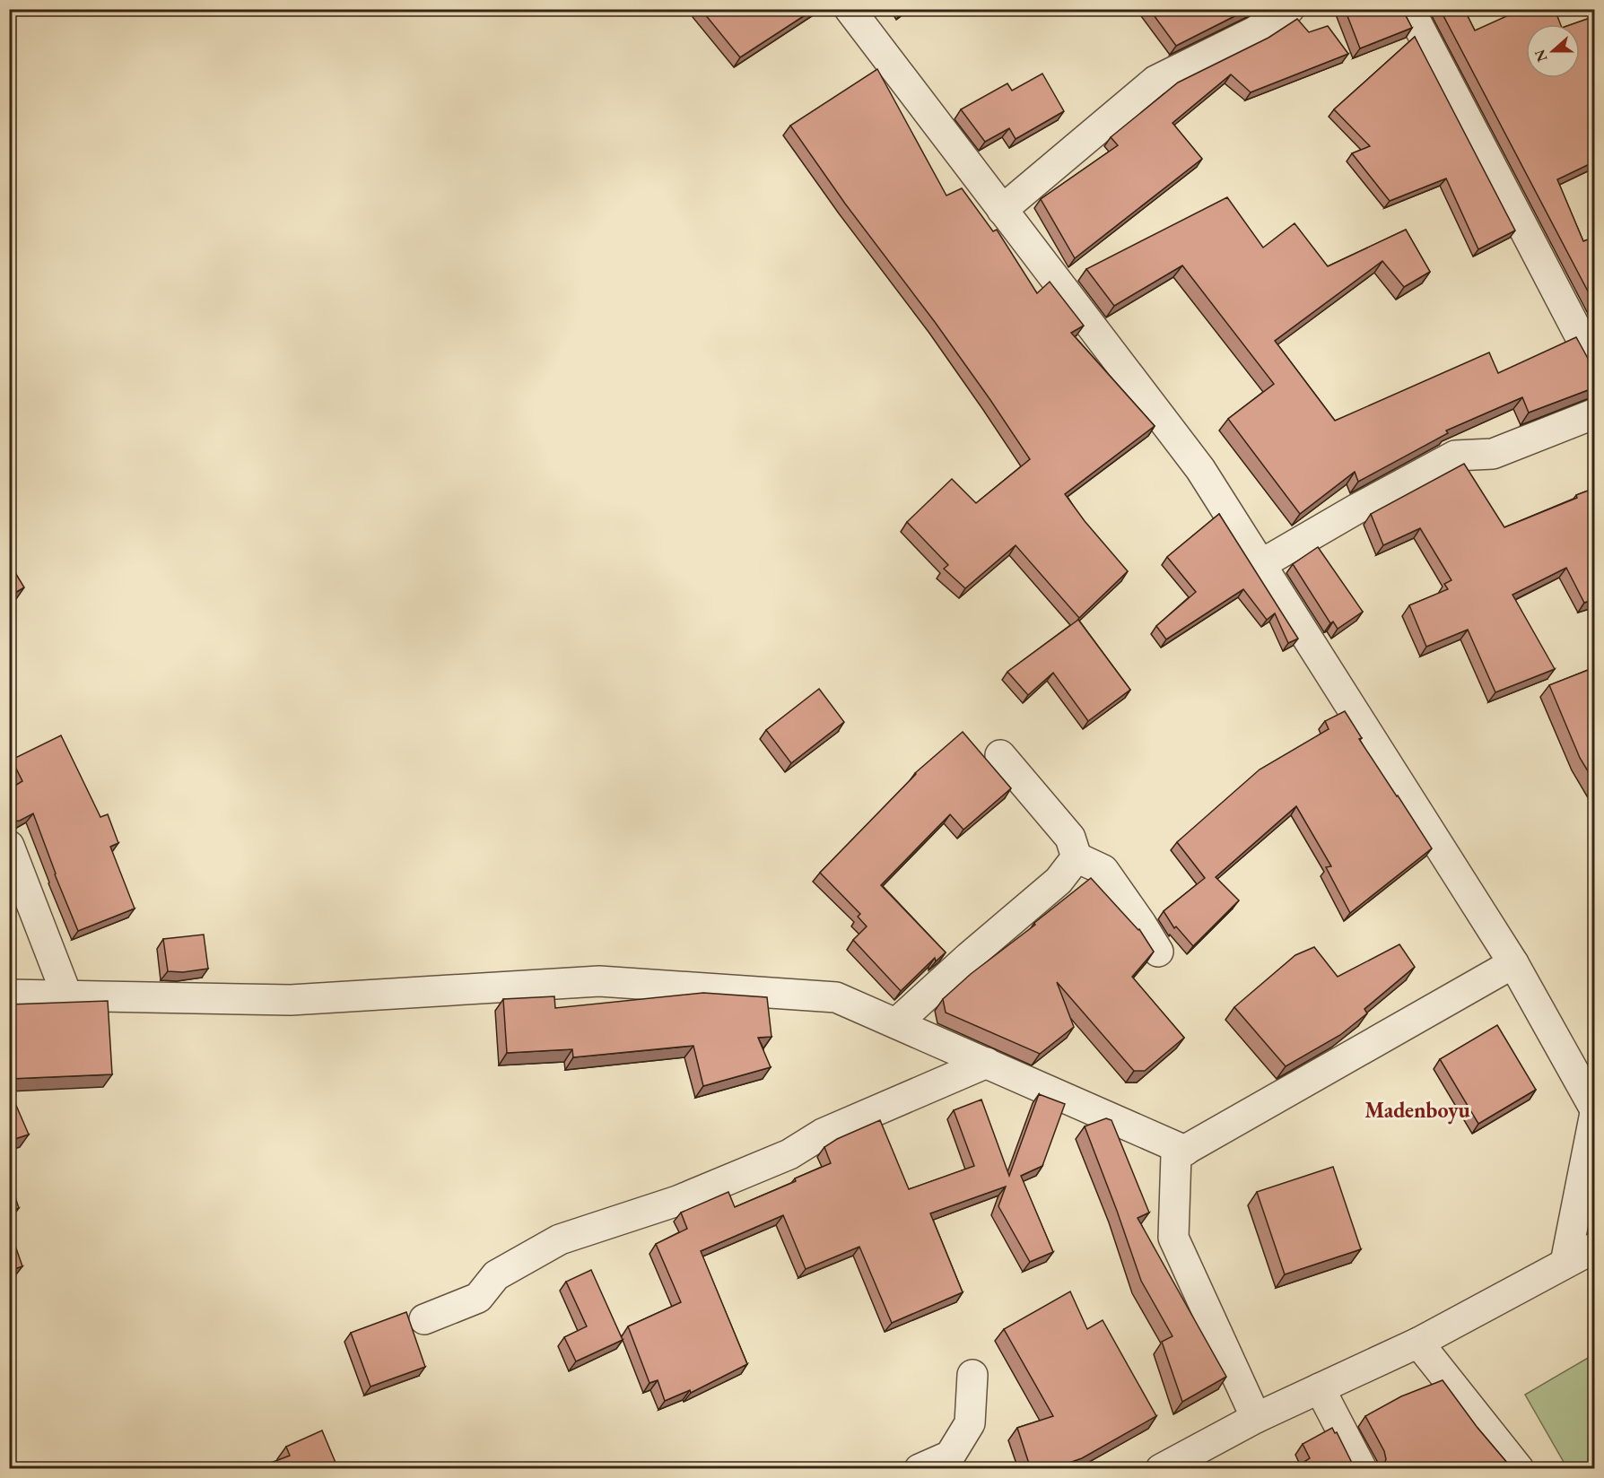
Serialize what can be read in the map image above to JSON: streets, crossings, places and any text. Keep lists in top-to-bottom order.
{
  "districts": ["Madenboyu"],
  "north": "left"
}
